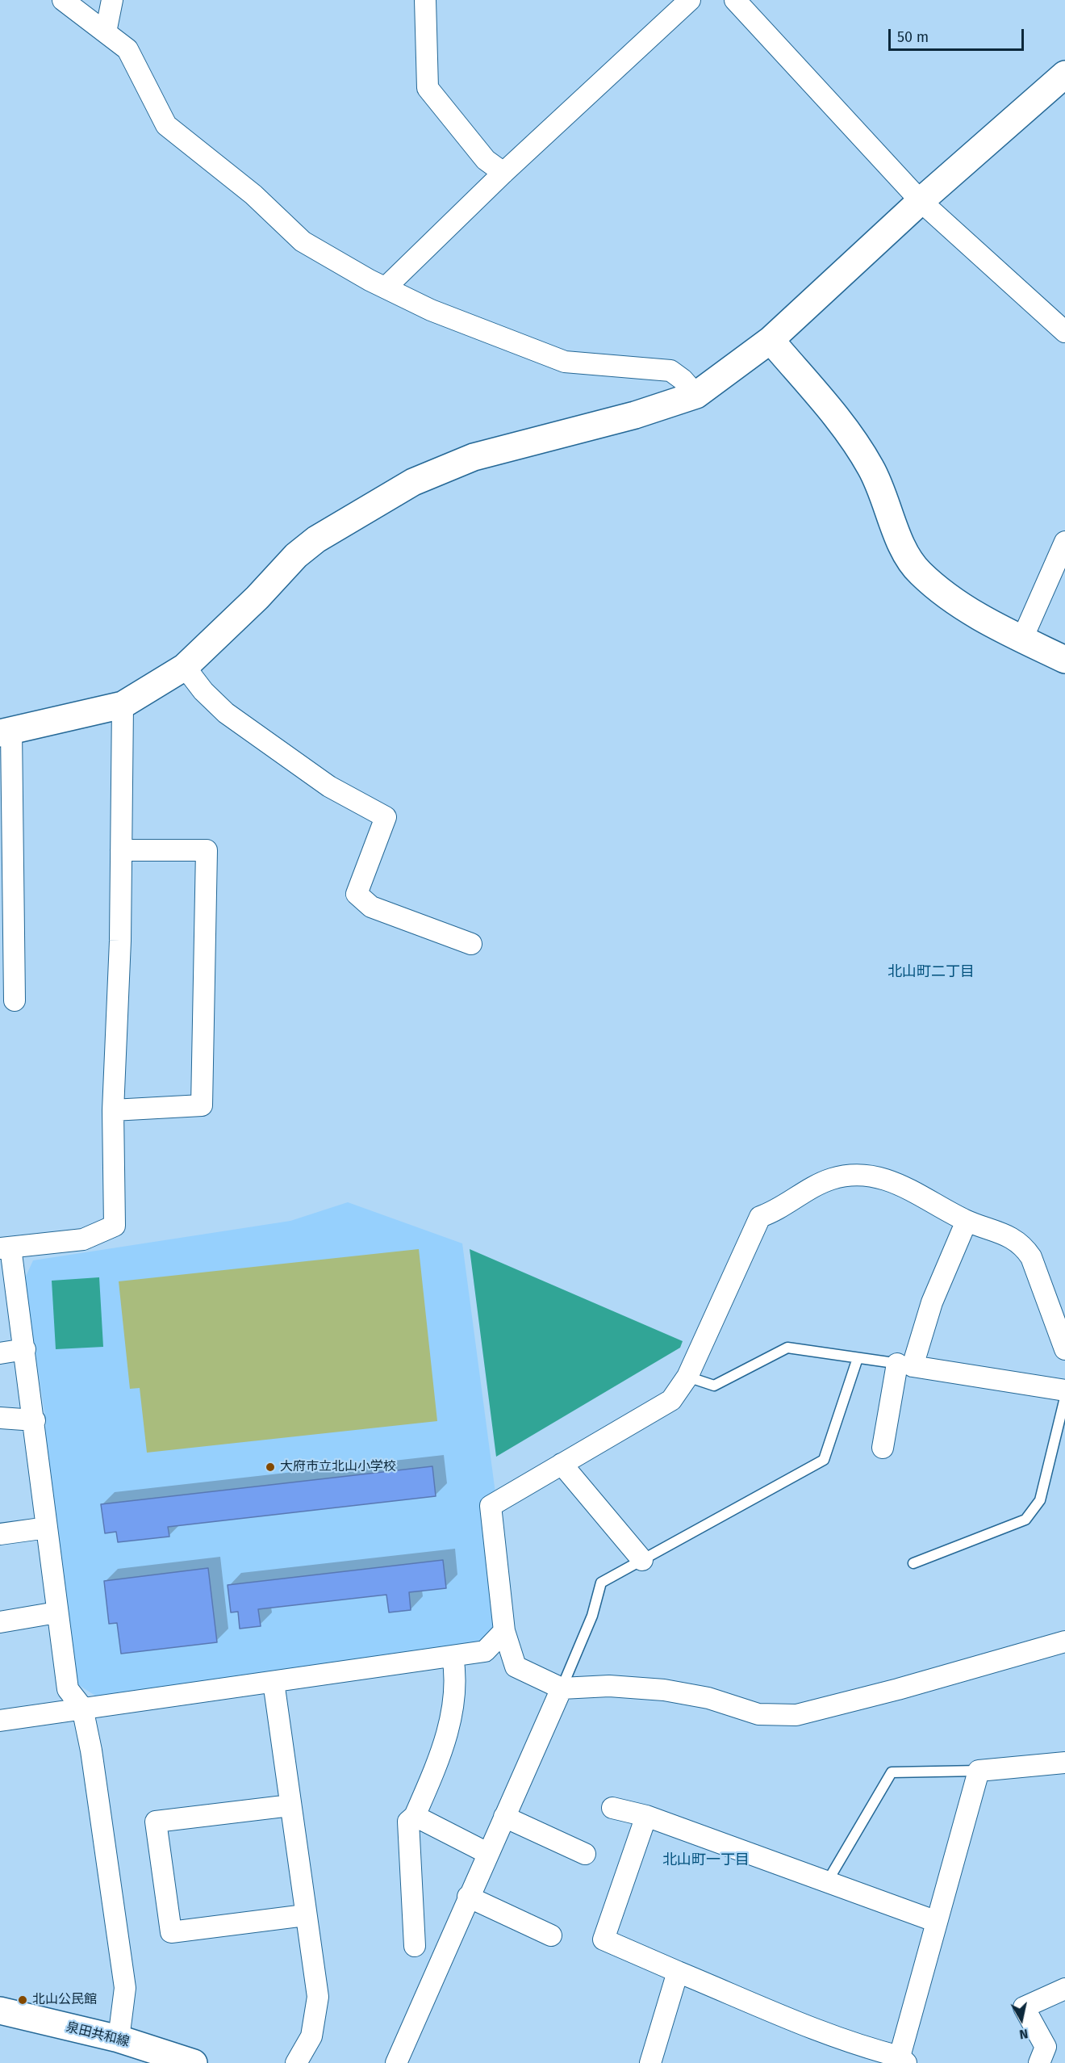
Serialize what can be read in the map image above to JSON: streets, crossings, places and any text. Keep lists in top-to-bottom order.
{
  "streets": {
    "street": ["泉田共和線"]
  },
  "districts": ["北山町二丁目", "北山町一丁目"],
  "places": ["大府市立北山小学校", "北山公民館"],
  "scale_bar": "50 m",
  "north": "bottom"
}
